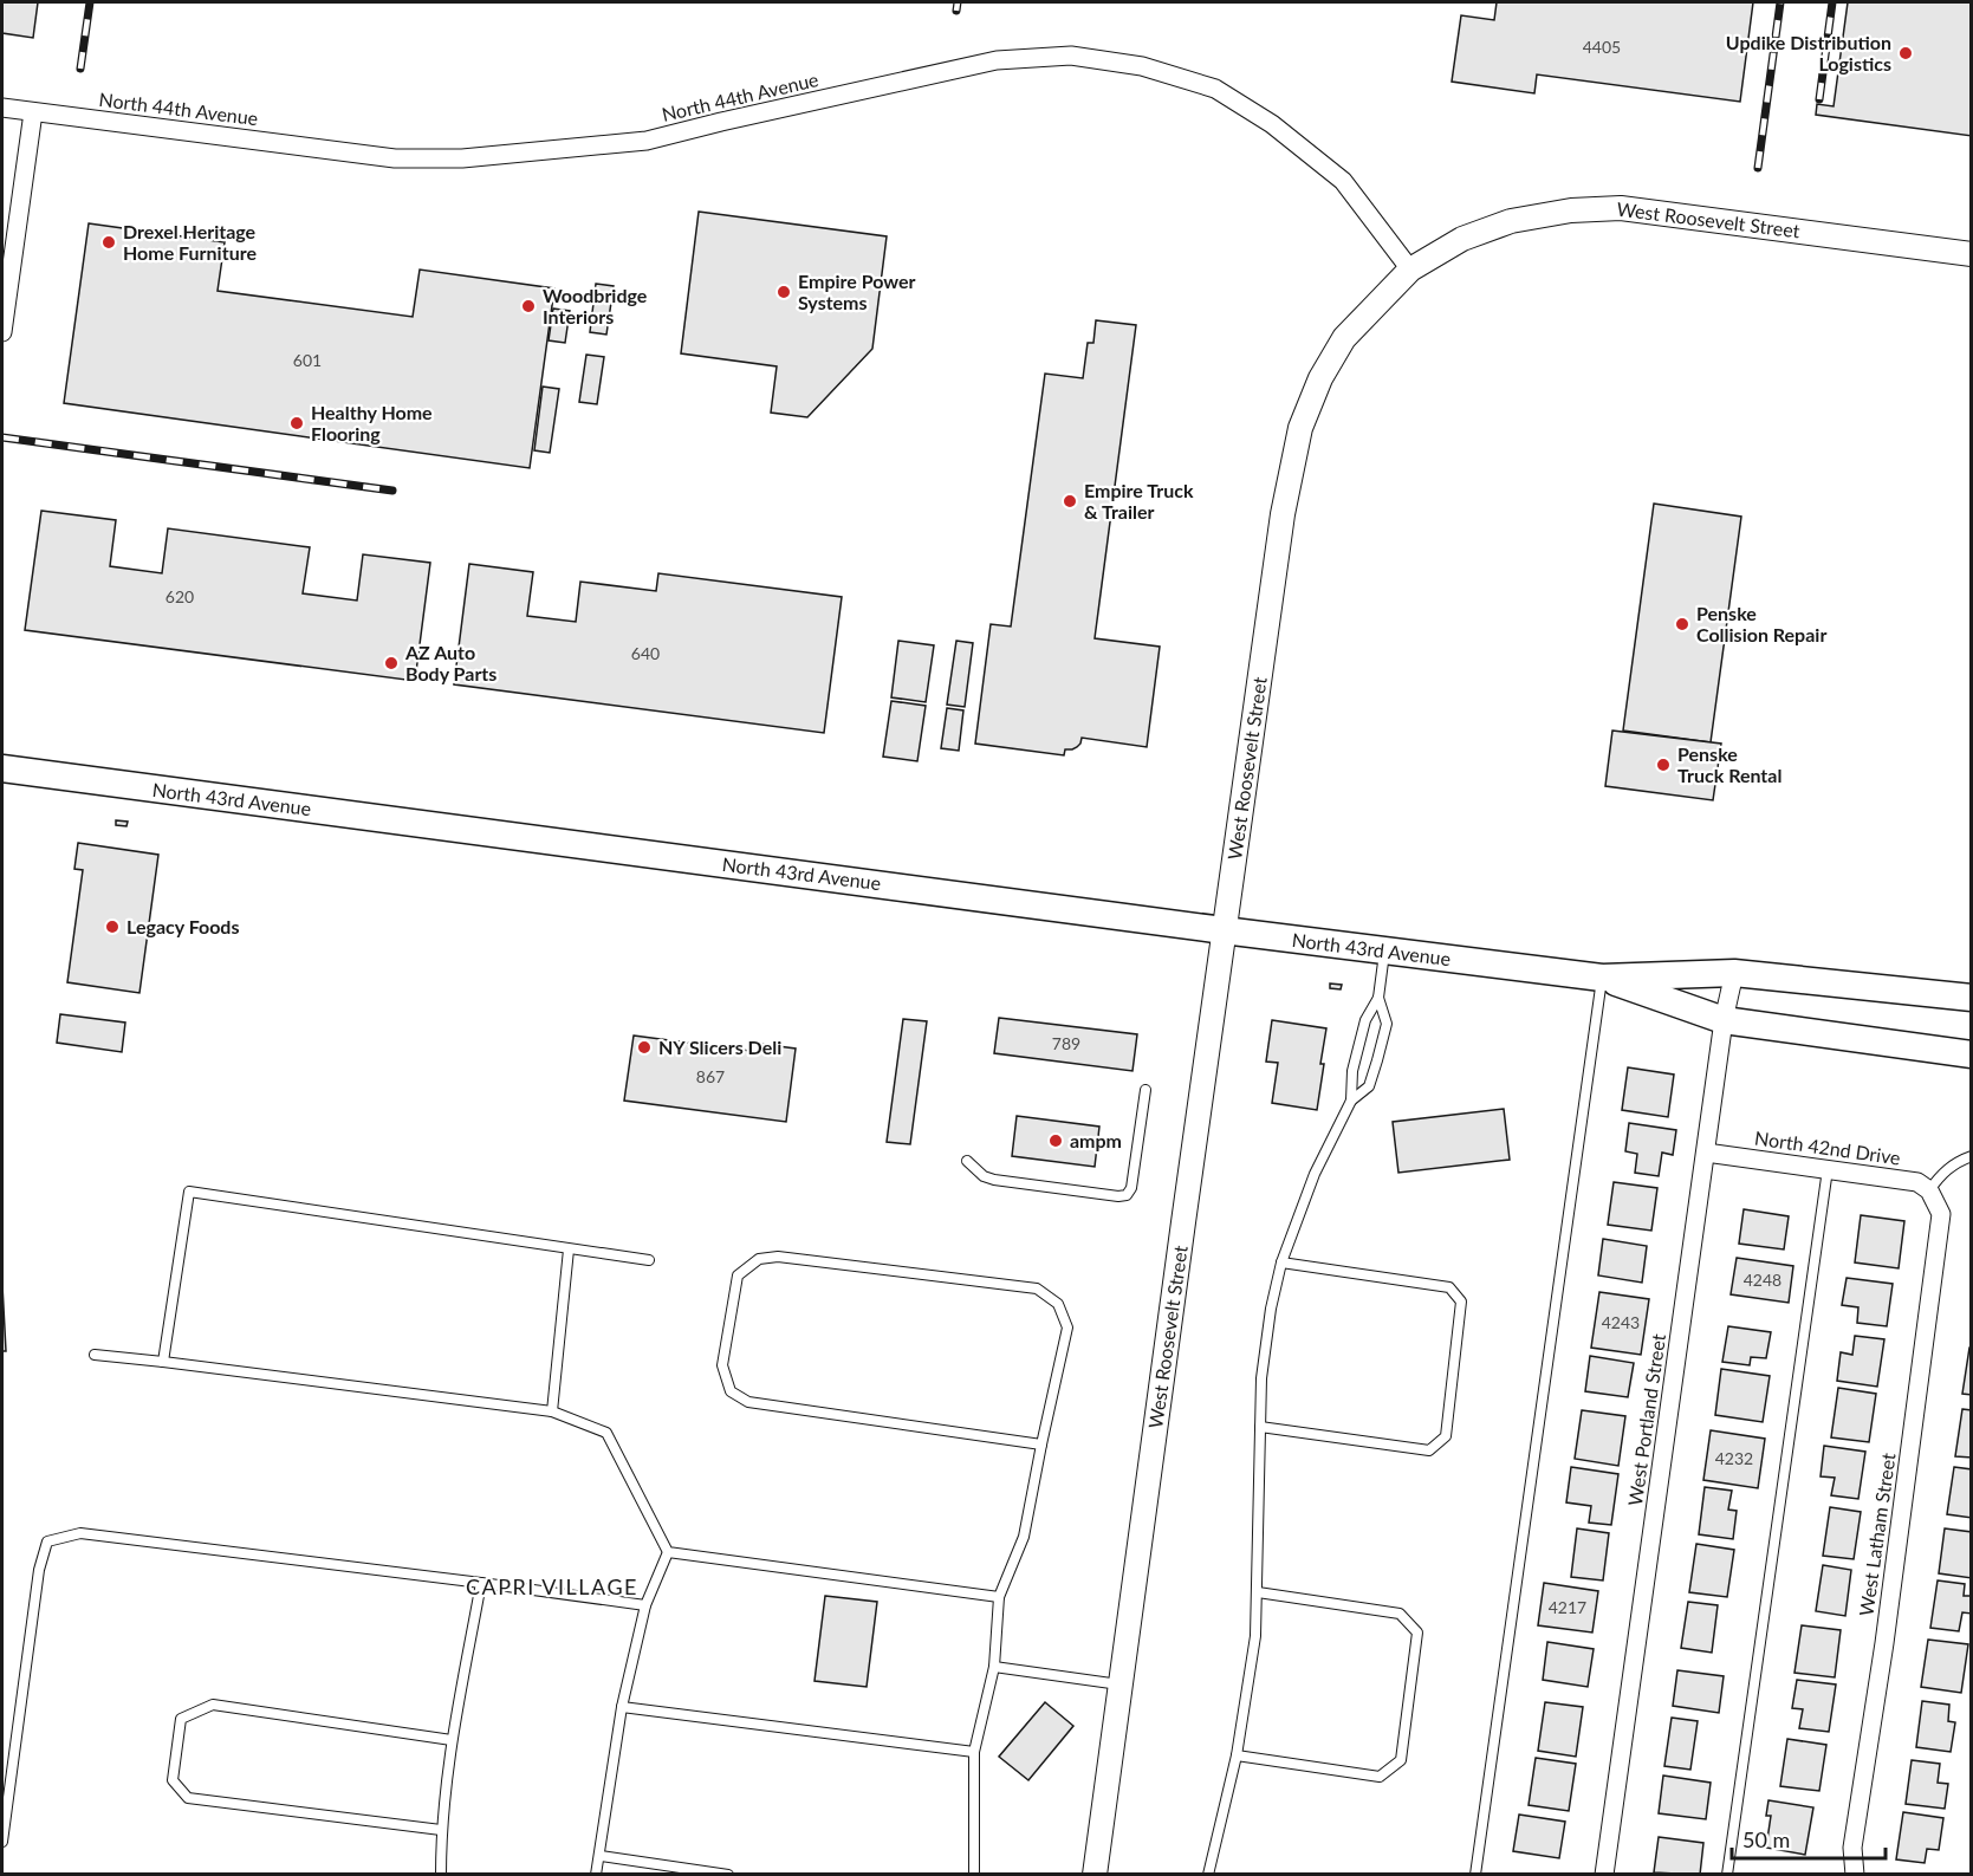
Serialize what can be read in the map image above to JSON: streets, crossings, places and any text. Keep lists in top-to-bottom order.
{
  "streets": {
    "main road": ["North 43rd Avenue"],
    "street": [
      "North 44th Avenue",
      "West Roosevelt Street",
      "North 42nd Drive",
      "West Portland Street",
      "West Latham Street"
    ]
  },
  "crossings": [
    ["North 44th Avenue", "West Roosevelt Street"],
    ["West Roosevelt Street", "North 43rd Avenue"],
    ["North 43rd Avenue", "West Portland Street"],
    ["North 42nd Drive", "West Portland Street"],
    ["North 42nd Drive", "West Latham Street"]
  ],
  "districts": ["CAPRI VILLAGE"],
  "places": [
    "Updike Distribution Logistics",
    "Drexel Heritage Home Furniture",
    "Empire Power Systems",
    "Woodbridge Interiors",
    "Healthy Home Flooring",
    "Empire Truck & Trailer",
    "Penske Collision Repair",
    "AZ Auto Body Parts",
    "Penske Truck Rental",
    "Legacy Foods",
    "NY Slicers Deli",
    "ampm"
  ],
  "house_numbers": [
    "4405",
    "601",
    "620",
    "640",
    "789",
    "867",
    "4248",
    "4243",
    "4232",
    "4217"
  ],
  "scale_bar": "50 m"
}
